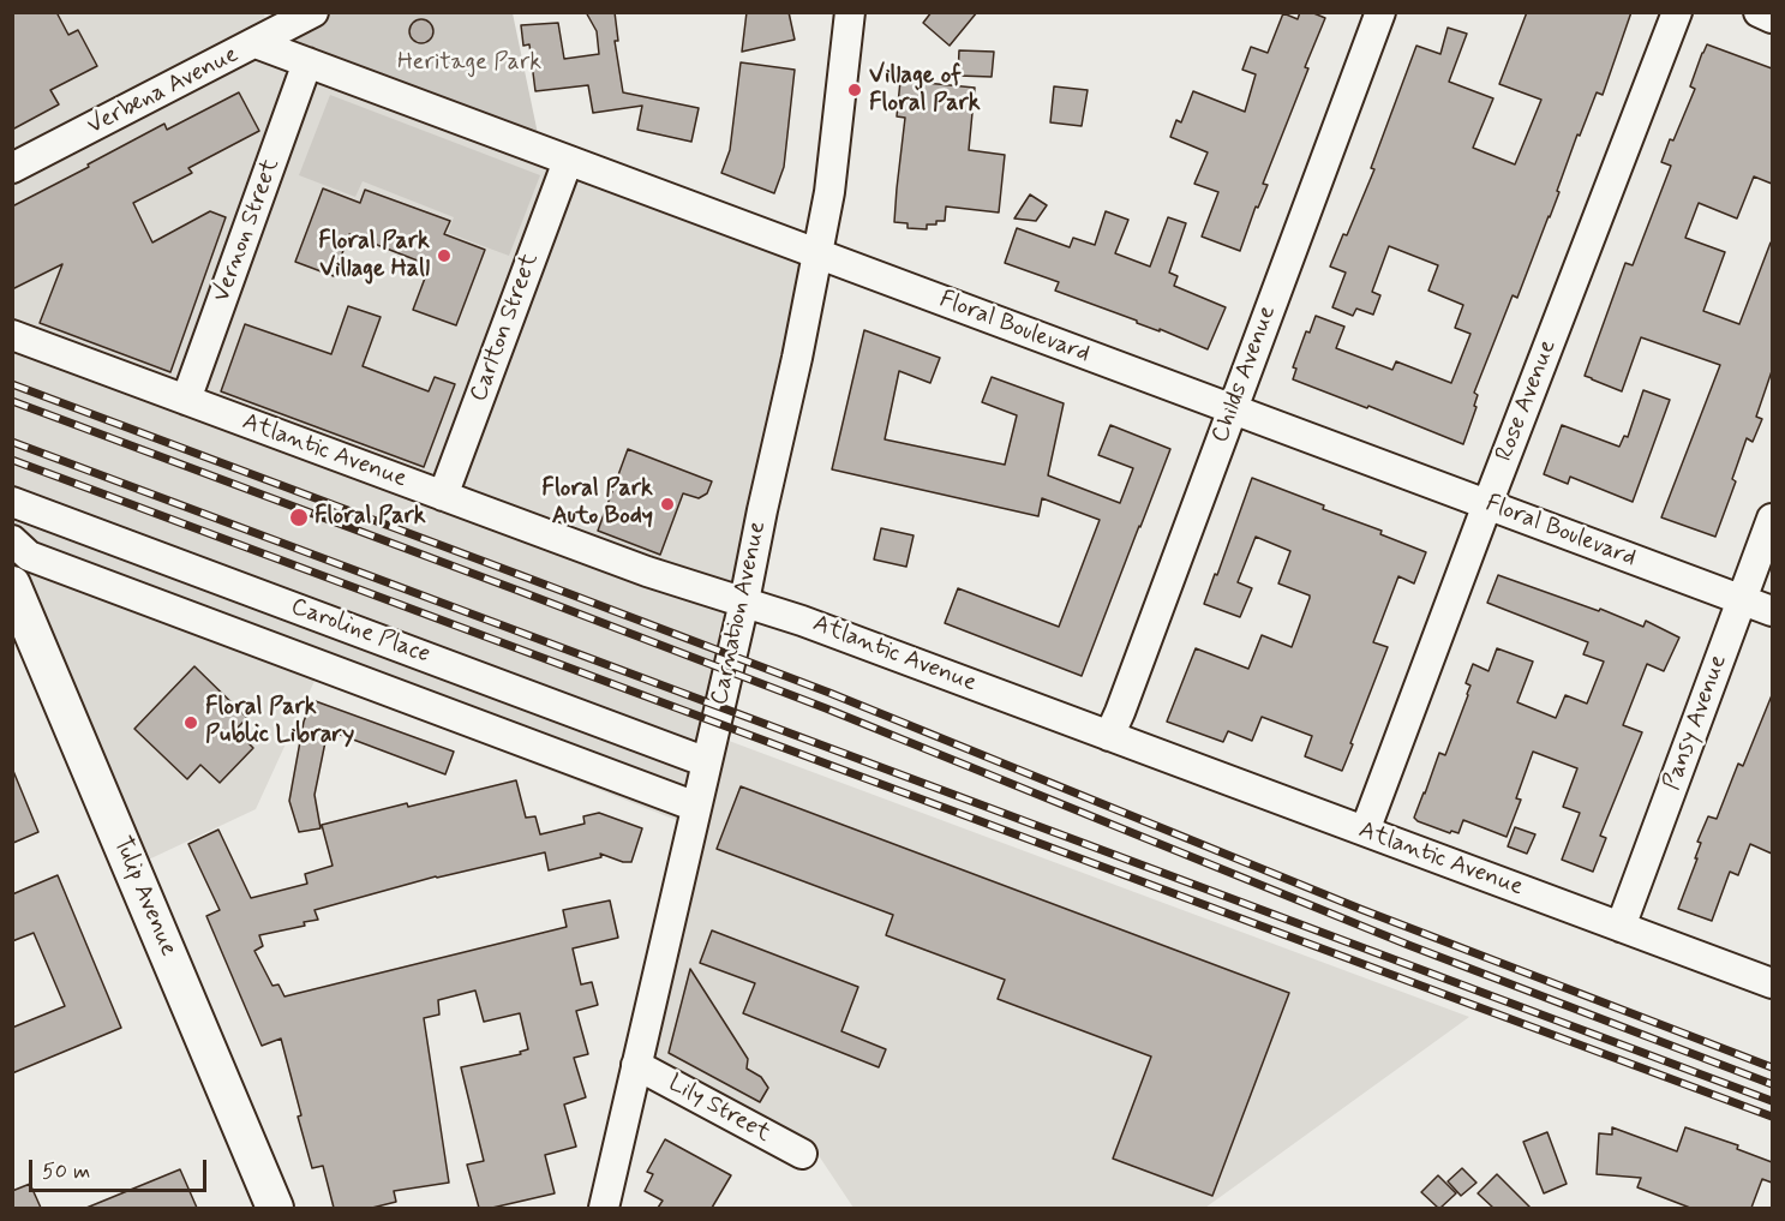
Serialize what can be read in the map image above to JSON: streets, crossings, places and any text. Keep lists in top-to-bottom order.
{
  "streets": {
    "main road": ["Tulip Avenue"],
    "street": [
      "Verbena Avenue",
      "Vernon Street",
      "Carlton Street",
      "Floral Boulevard",
      "Childs Avenue",
      "Rose Avenue",
      "Atlantic Avenue",
      "Carnation Avenue",
      "Caroline Place",
      "Pansy Avenue",
      "Lily Street"
    ]
  },
  "crossings": [
    ["Verbena Avenue", "Floral Boulevard"],
    ["Vernon Street", "Floral Boulevard"],
    ["Vernon Street", "Atlantic Avenue"],
    ["Carlton Street", "Floral Boulevard"],
    ["Carlton Street", "Atlantic Avenue"],
    ["Floral Boulevard", "Childs Avenue"],
    ["Floral Boulevard", "Rose Avenue"],
    ["Floral Boulevard", "Carnation Avenue"],
    ["Floral Boulevard", "Pansy Avenue"],
    ["Childs Avenue", "Atlantic Avenue"],
    ["Rose Avenue", "Atlantic Avenue"],
    ["Atlantic Avenue", "Carnation Avenue"],
    ["Atlantic Avenue", "Pansy Avenue"],
    ["Carnation Avenue", "Caroline Place"],
    ["Carnation Avenue", "Lily Street"]
  ],
  "parks": ["Heritage Park"],
  "places": [
    "Village of Floral Park",
    "Floral Park Village Hall",
    "Floral Park Auto Body",
    "Floral Park",
    "Floral Park Public Library"
  ],
  "scale_bar": "50 m"
}
